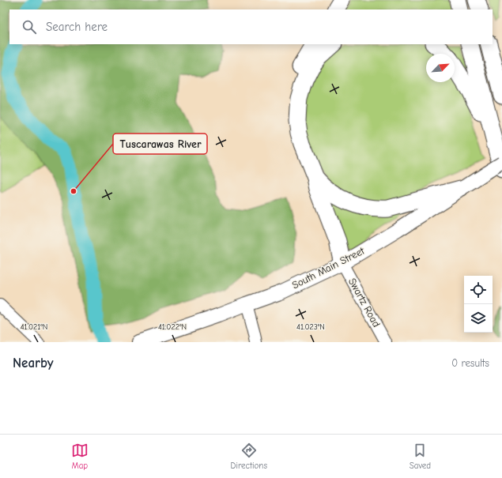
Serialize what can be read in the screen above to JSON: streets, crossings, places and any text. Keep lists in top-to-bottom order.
{
  "streets": {
    "main road": ["South Main Street"],
    "street": ["Swartz Road"]
  },
  "crossings": [
    ["South Main Street", "Swartz Road"]
  ],
  "places": ["Tuscarawas River"],
  "north": "top right",
  "page": {
    "search": "Search here",
    "heading": ["Nearby", "0 results"],
    "nav": ["Map", "Directions", "Saved"]
  },
  "coordinates": ["41.021°N", "41.022°N", "41.023°N"]
}
